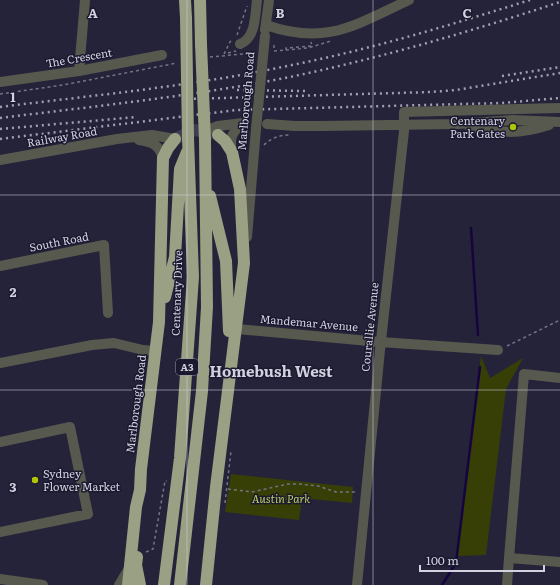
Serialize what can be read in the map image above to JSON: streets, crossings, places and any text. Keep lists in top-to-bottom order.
{
  "streets": {
    "highway": ["Marlborough Road", "Centenary Drive", "A3"],
    "street": [
      "The Crescent",
      "Railway Road",
      "South Road",
      "Mandemar Avenue",
      "Courallie Avenue"
    ]
  },
  "crossings": [
    ["Mandemar Avenue", "Courallie Avenue"]
  ],
  "districts": ["Homebush West"],
  "parks": ["Austin Park"],
  "places": ["Centenary Park Gates", "Sydney Flower Market"],
  "scale_bar": "100 m",
  "grid": {
    "columns": ["A", "B", "C"],
    "rows": ["1", "2", "3"]
  }
}
